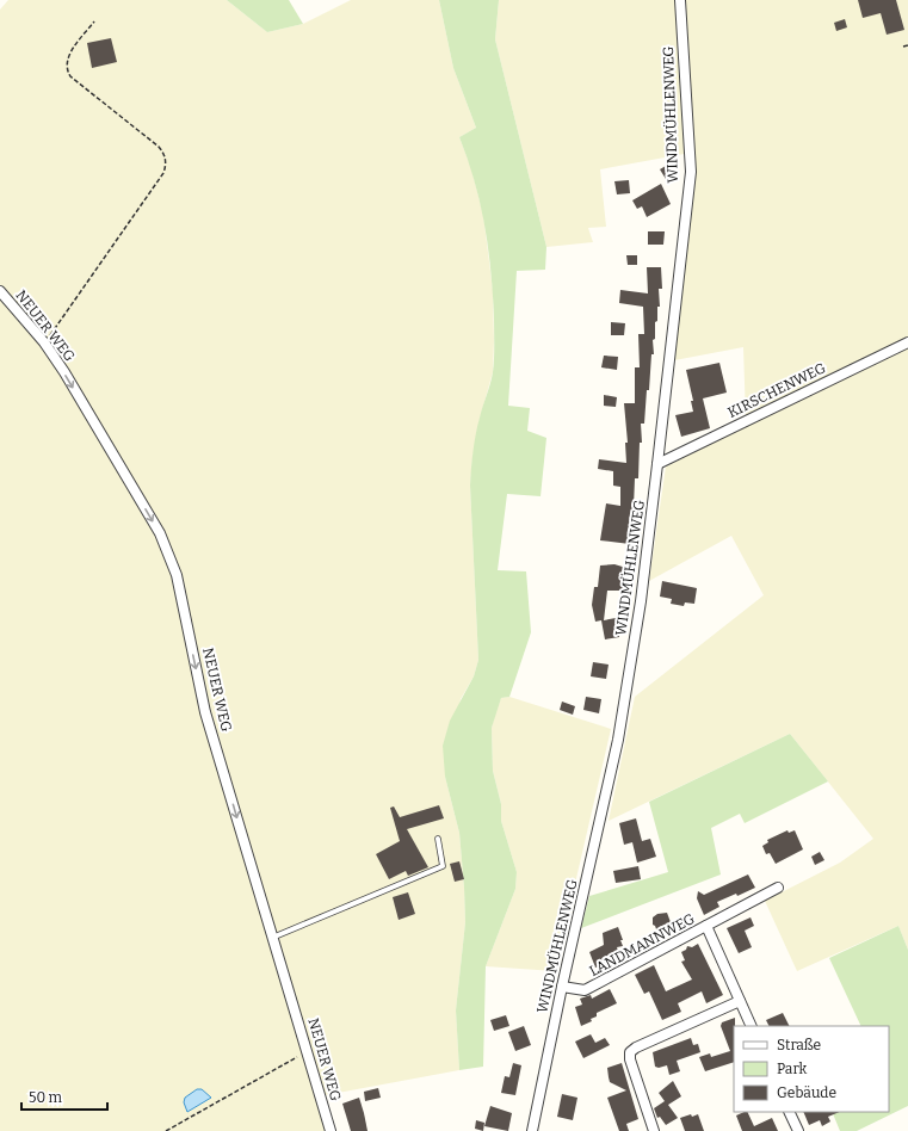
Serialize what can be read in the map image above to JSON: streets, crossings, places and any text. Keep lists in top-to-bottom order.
{
  "streets": {
    "street": [
      "WINDMÜHLENWEG",
      "NEUER WEG",
      "KIRSCHENWEG",
      "LANDMANNWEG"
    ]
  },
  "crossings": [
    ["WINDMÜHLENWEG", "KIRSCHENWEG"],
    ["WINDMÜHLENWEG", "LANDMANNWEG"]
  ],
  "one_way": ["NEUER WEG"],
  "legend": ["Straße", "Park", "Gebäude"],
  "scale_bar": "50 m"
}
